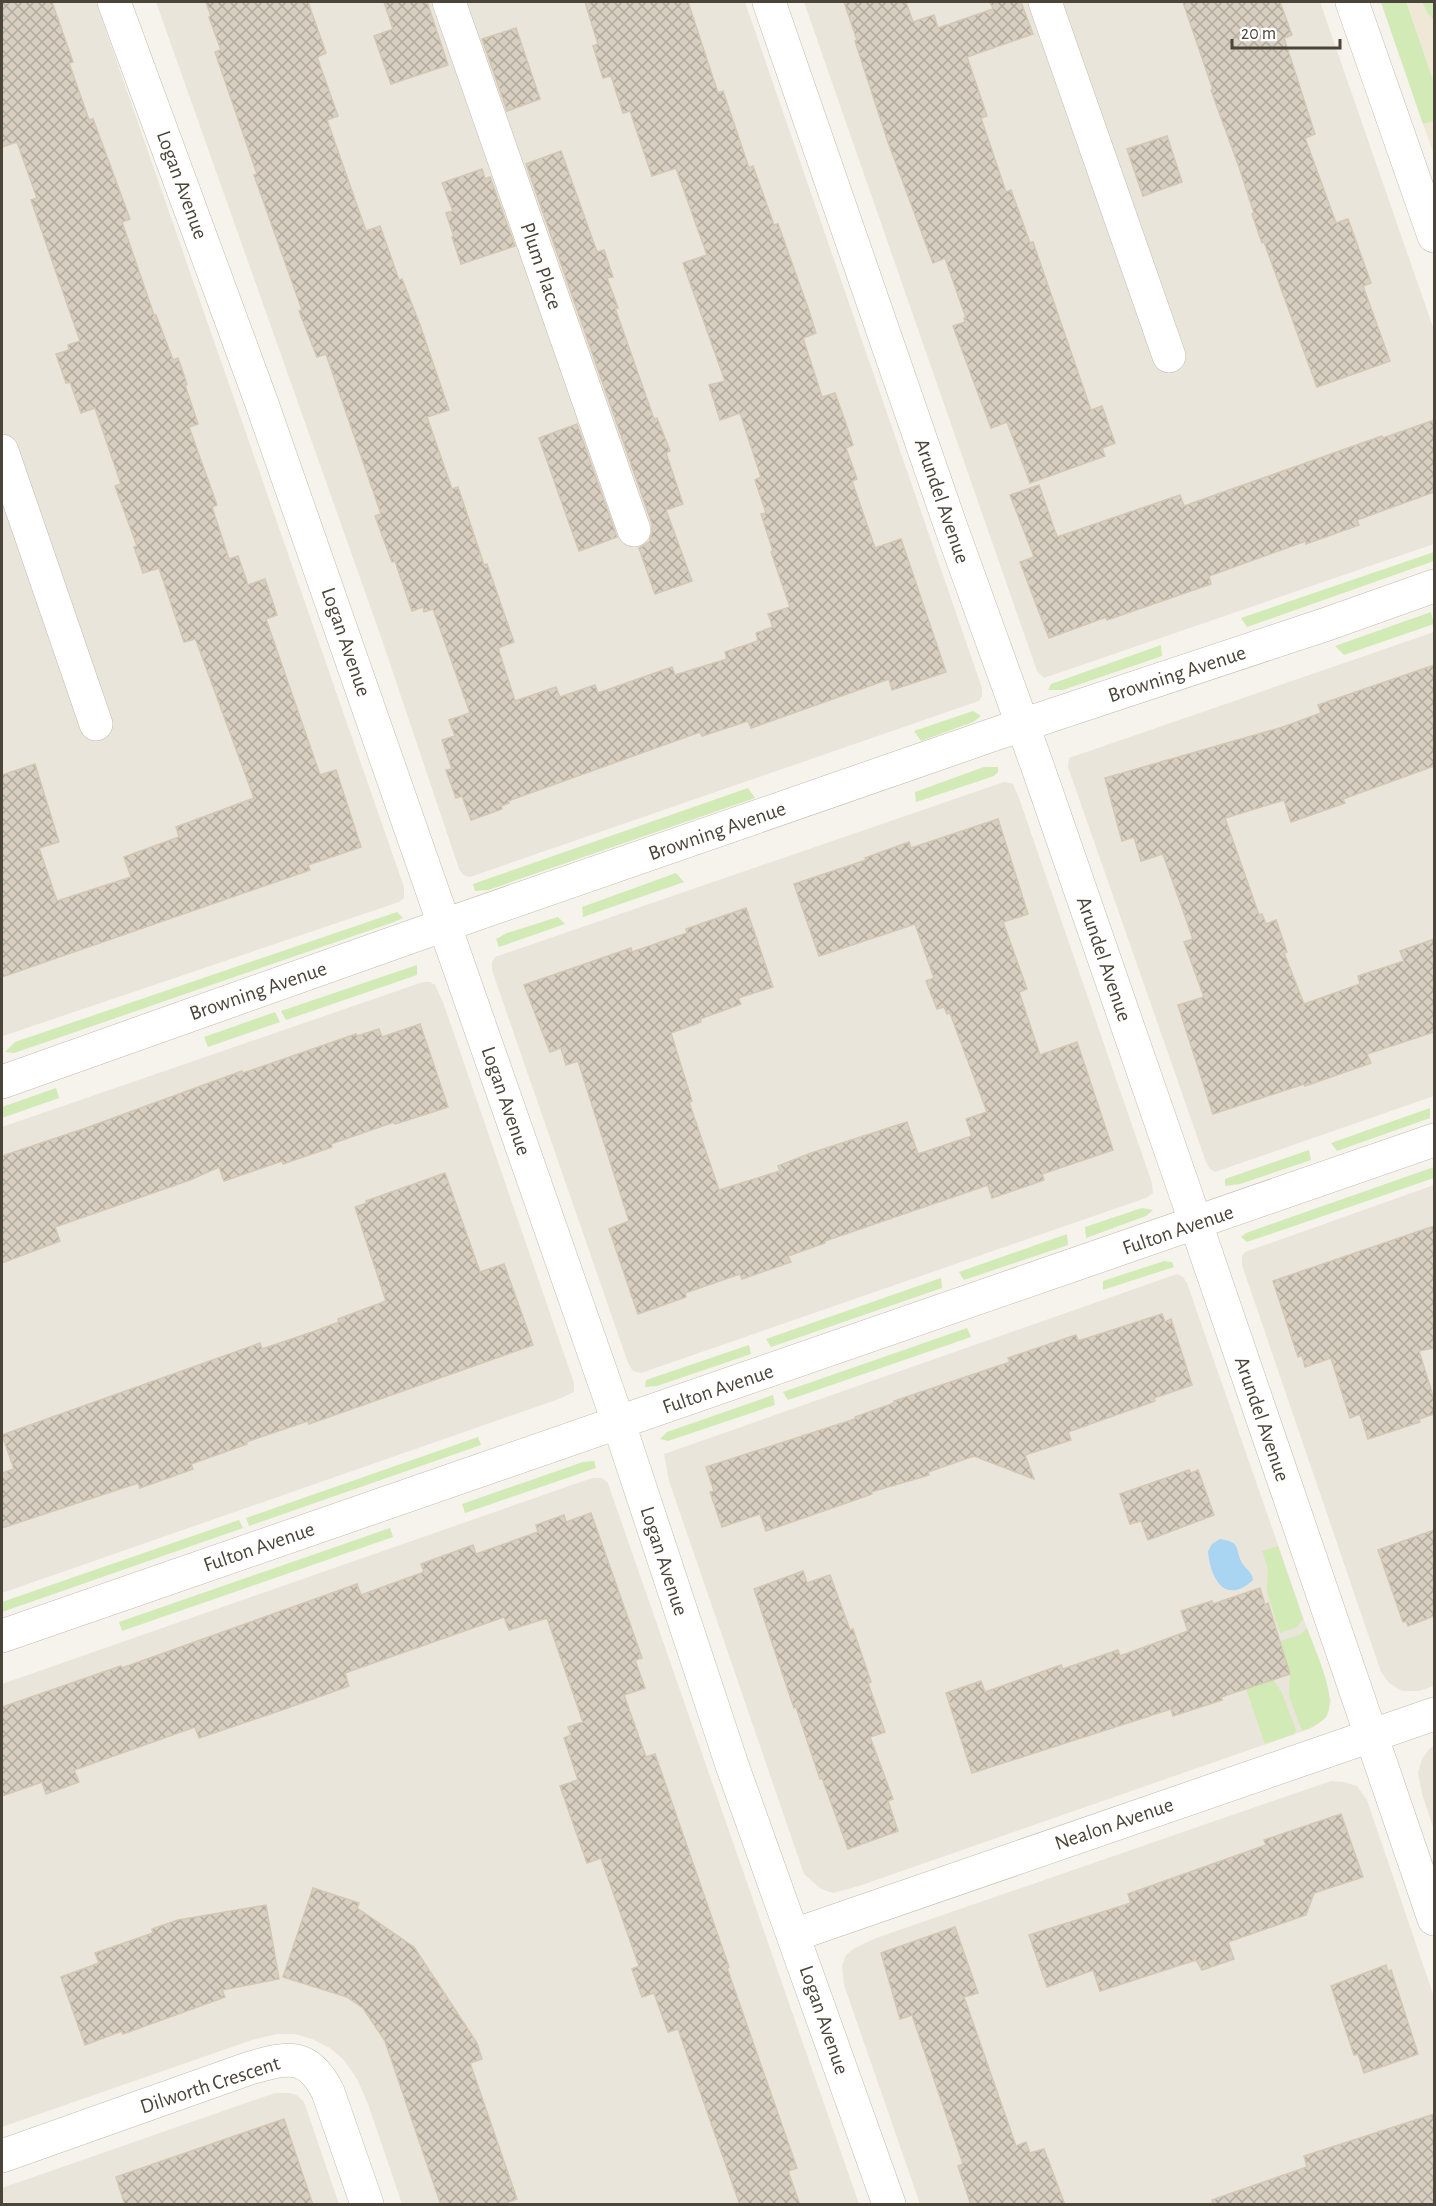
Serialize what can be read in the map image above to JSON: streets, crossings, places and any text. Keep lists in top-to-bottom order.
{
  "streets": {
    "street": [
      "Logan Avenue",
      "Plum Place",
      "Arundel Avenue",
      "Browning Avenue",
      "Fulton Avenue",
      "Nealon Avenue",
      "Dilworth Crescent"
    ]
  },
  "crossings": [
    ["Logan Avenue", "Browning Avenue"],
    ["Logan Avenue", "Fulton Avenue"],
    ["Logan Avenue", "Nealon Avenue"],
    ["Arundel Avenue", "Browning Avenue"],
    ["Arundel Avenue", "Fulton Avenue"],
    ["Arundel Avenue", "Nealon Avenue"]
  ],
  "scale_bar": "20 m"
}
